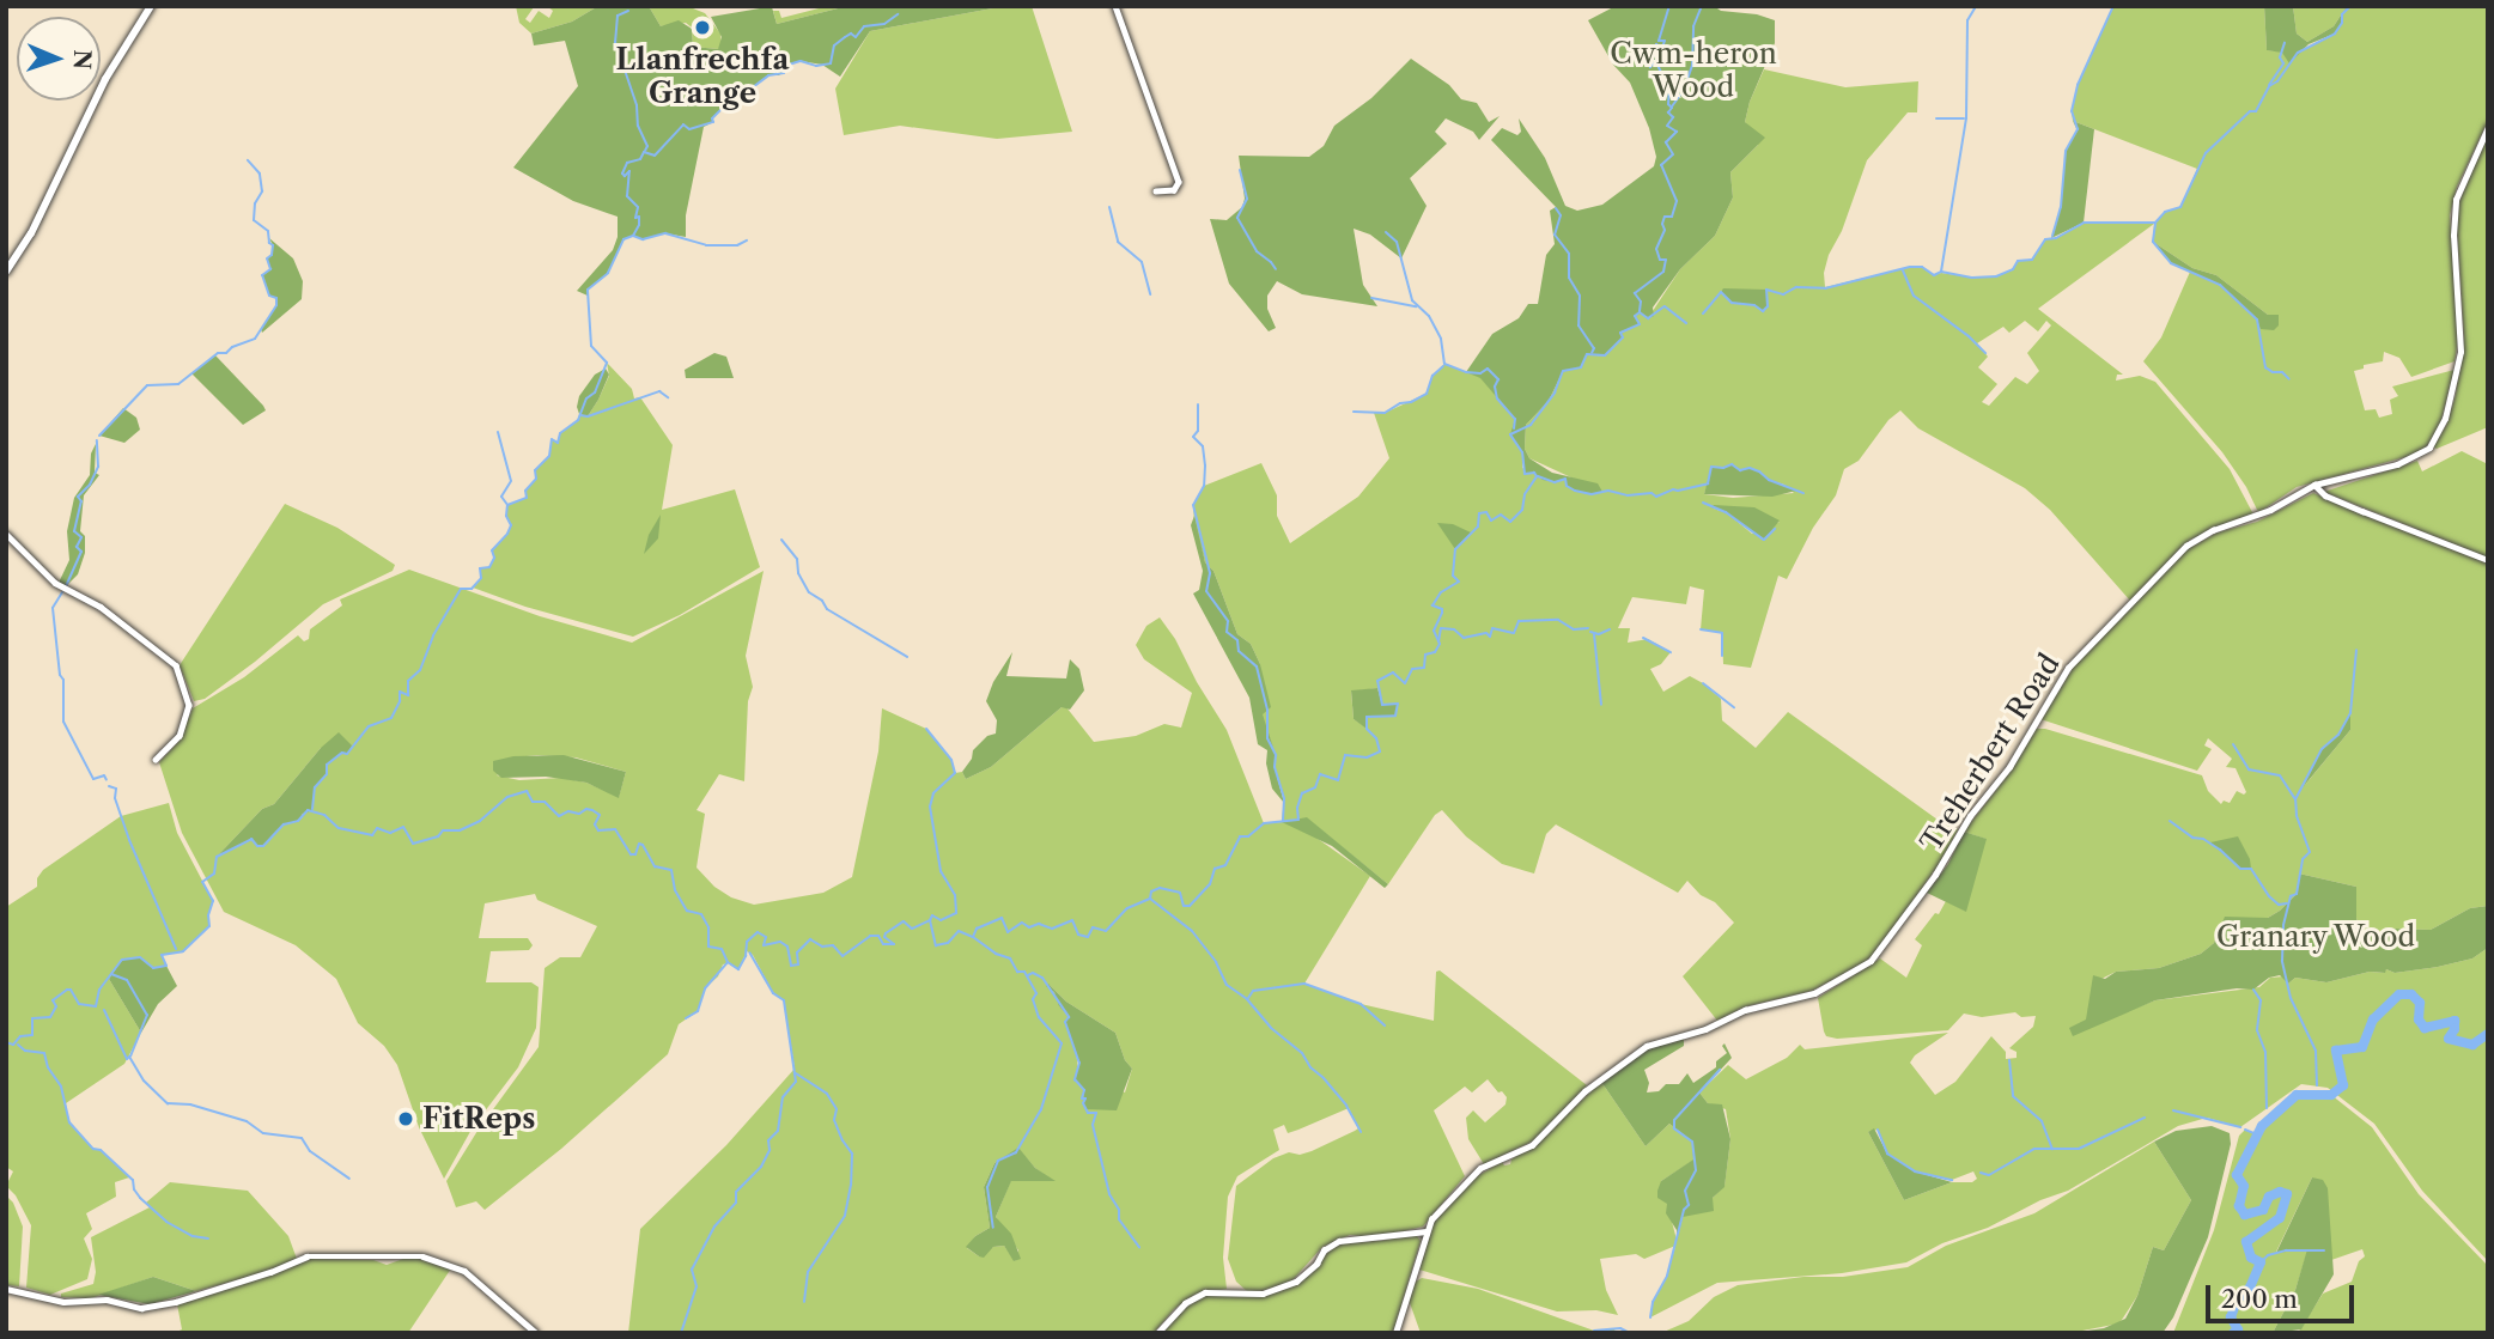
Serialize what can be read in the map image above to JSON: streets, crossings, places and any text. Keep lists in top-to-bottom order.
{
  "streets": {
    "street": ["Treherbert Road"]
  },
  "parks": ["Cwm-heron Wood", "Granary Wood"],
  "places": ["Llanfrechfa Grange", "FitReps"],
  "scale_bar": "200 m",
  "north": "right"
}
